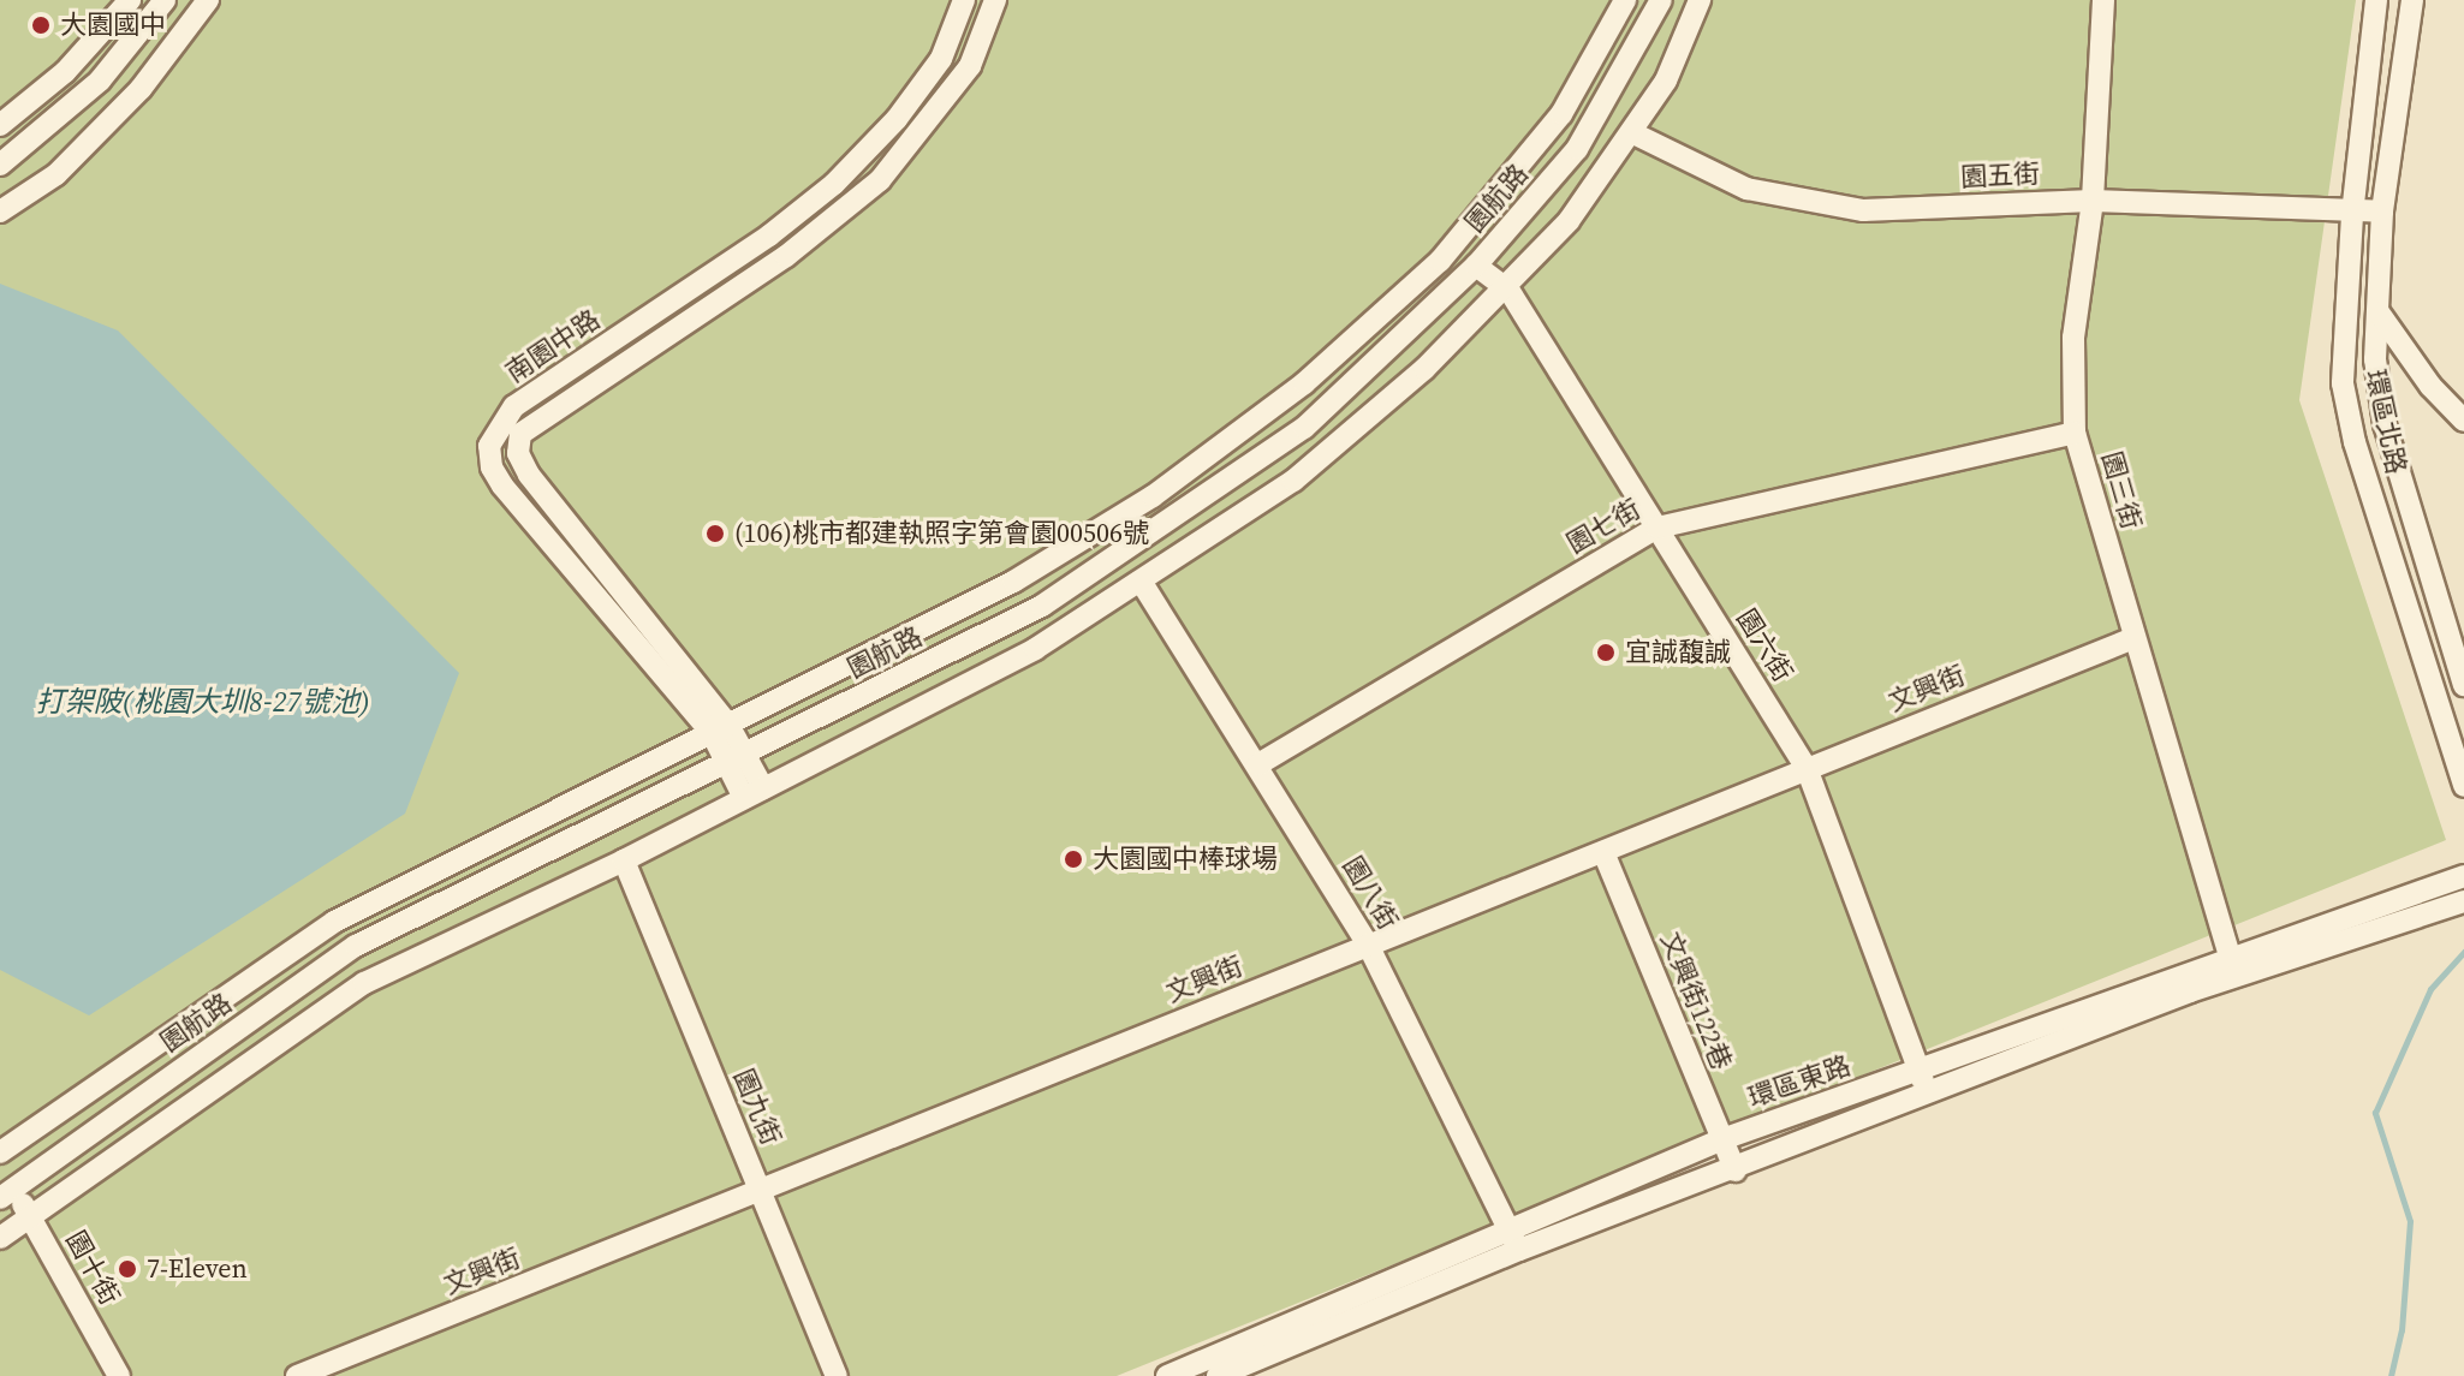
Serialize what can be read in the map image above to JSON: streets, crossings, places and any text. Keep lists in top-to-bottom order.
{
  "streets": {
    "street": [
      "園五街",
      "園航路",
      "南園中路",
      "環區北路",
      "園三街",
      "園七街",
      "園六街",
      "文興街",
      "園八街",
      "文興街122巷",
      "環區東路",
      "園九街",
      "園十街"
    ]
  },
  "crossings": [
    ["園五街", "環區北路"],
    ["園五街", "園三街"],
    ["園航路", "南園中路"],
    ["園航路", "園六街"],
    ["園航路", "園十街"],
    ["園三街", "園七街"],
    ["園三街", "文興街"],
    ["園三街", "環區東路"],
    ["園七街", "園六街"],
    ["園七街", "園八街"],
    ["園六街", "文興街"],
    ["園六街", "環區東路"],
    ["文興街", "園八街"],
    ["文興街", "文興街122巷"],
    ["文興街", "園九街"],
    ["園八街", "環區東路"],
    ["文興街122巷", "環區東路"]
  ],
  "water": ["打架陂(桃園大圳8-27號池)"],
  "places": [
    "大園國中",
    "(106)桃市都建執照字第會園00506號",
    "宜誠馥誠",
    "大園國中棒球場",
    "7-Eleven"
  ]
}
